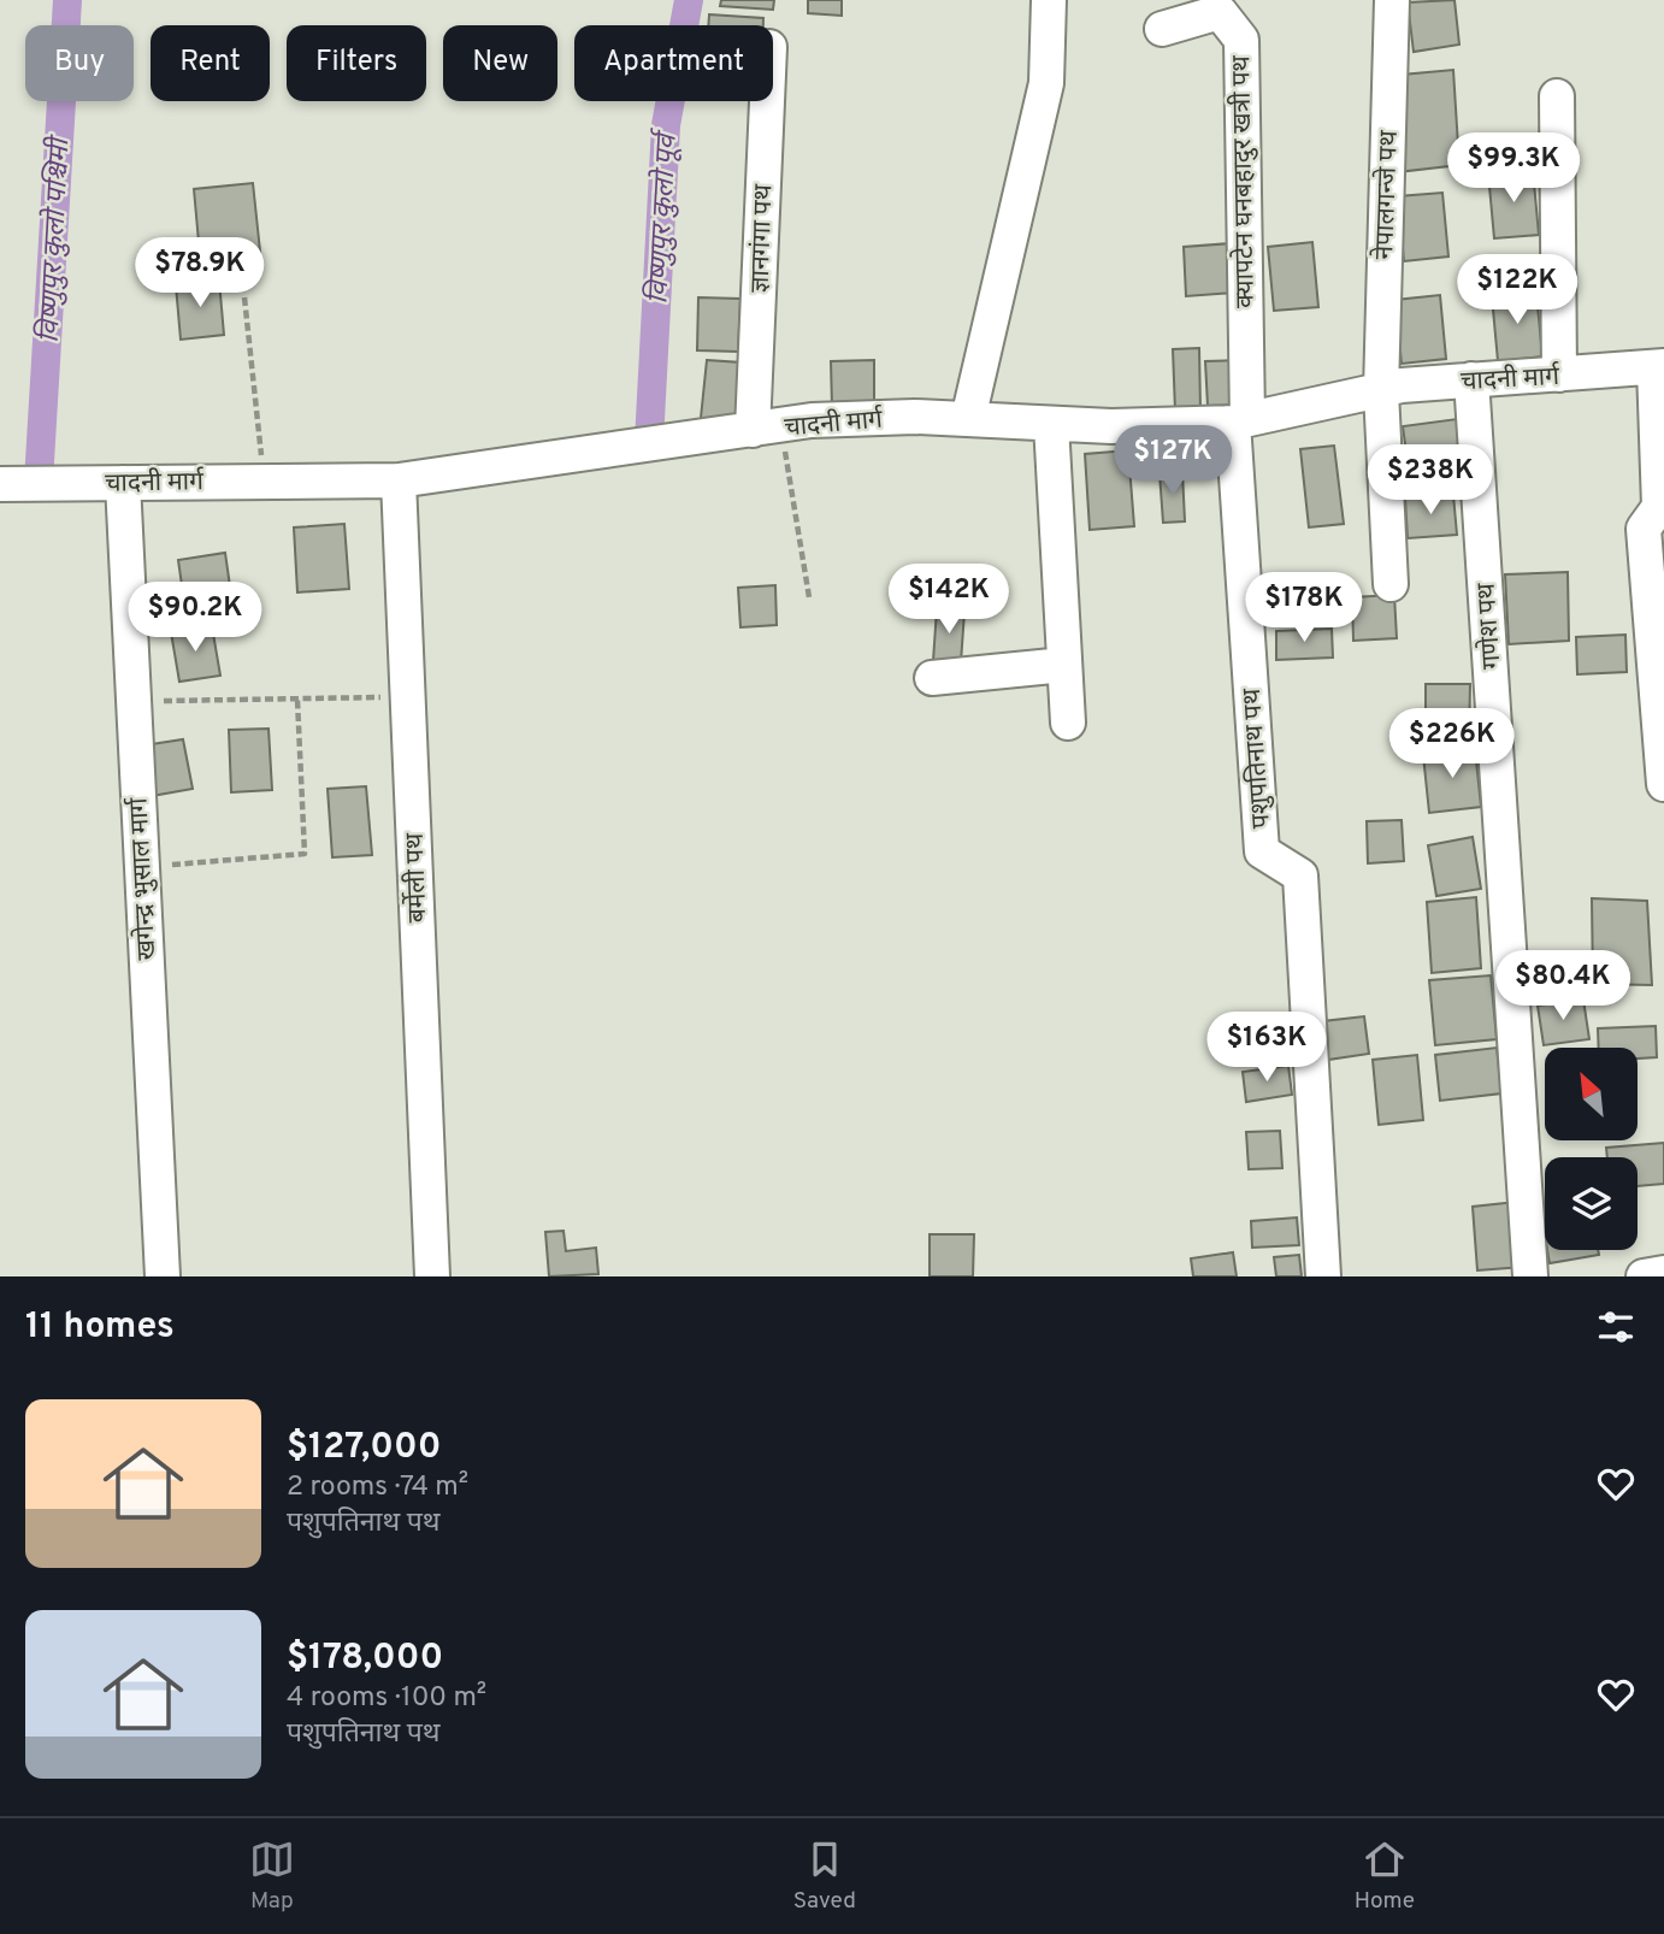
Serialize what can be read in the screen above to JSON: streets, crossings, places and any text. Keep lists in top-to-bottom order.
{
  "streets": {
    "street": [
      "क्यापटेन घनबहादुर खत्री पथ",
      "नेपालगन्जे पथ",
      "ज्ञानगंगा पथ",
      "चादनी मार्ग",
      "गणेश पथ",
      "पशुपतिनाथ पथ",
      "बर्मेली पथ",
      "खगेन्द्र भुसाल मार्ग"
    ]
  },
  "crossings": [
    ["क्यापटेन घनबहादुर खत्री पथ", "चादनी मार्ग"],
    ["क्यापटेन घनबहादुर खत्री पथ", "पशुपतिनाथ पथ"],
    ["नेपालगन्जे पथ", "चादनी मार्ग"],
    ["ज्ञानगंगा पथ", "चादनी मार्ग"],
    ["चादनी मार्ग", "गणेश पथ"],
    ["चादनी मार्ग", "पशुपतिनाथ पथ"],
    ["चादनी मार्ग", "बर्मेली पथ"],
    ["चादनी मार्ग", "खगेन्द्र भुसाल मार्ग"]
  ],
  "water": ["विष्णुपुर कुलो पूर्व", "विष्णुपुर कुलो पश्चिमी"],
  "north": "top left",
  "page": {
    "chip": [
      "Buy",
      "Rent",
      "Filters",
      "New",
      "Apartment"
    ],
    "price": [
      "$99.3K",
      "$78.9K",
      "$122K",
      "$127K",
      "$238K",
      "$142K",
      "$178K",
      "$90.2K",
      "$226K",
      "$80.4K",
      "$163K"
    ],
    "heading": "11 homes",
    "list": [
      {
        "name": "$127,000",
        "note": "2 rooms · 74 m² · पशुपतिनाथ पथ"
      },
      {
        "name": "$178,000",
        "note": "4 rooms · 100 m² · पशुपतिनाथ पथ"
      }
    ],
    "tabs": ["Map", "Saved", "Home"]
  }
}
